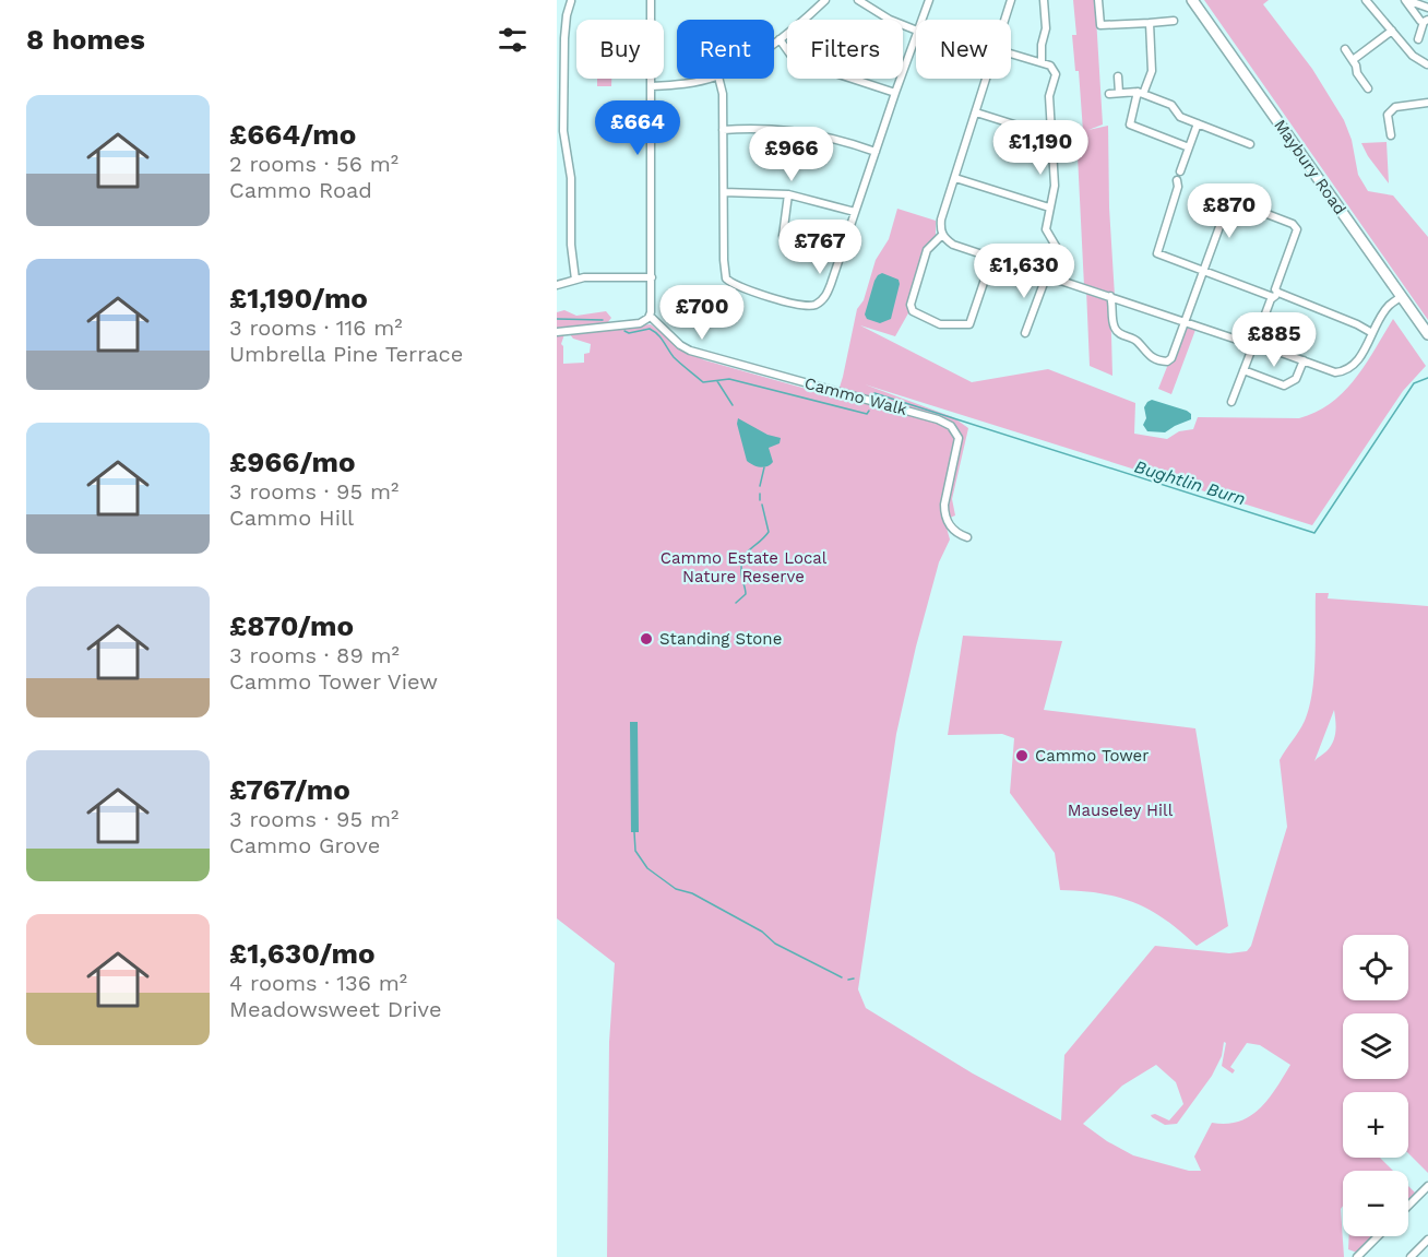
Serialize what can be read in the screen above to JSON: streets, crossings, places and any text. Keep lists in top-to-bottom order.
{
  "streets": {
    "main road": ["Maybury Road"],
    "street": ["Cammo Walk"]
  },
  "water": ["Bughtlin Burn"],
  "parks": ["Cammo Estate Local Nature Reserve", "Mauseley Hill"],
  "places": ["Standing Stone", "Cammo Tower"],
  "page": {
    "heading": "8 homes",
    "chip": [
      "Buy",
      "Rent",
      "Filters",
      "New"
    ],
    "list": [
      {
        "name": "£664/mo",
        "note": "2 rooms · 56 m² · Cammo Road"
      },
      {
        "name": "£1,190/mo",
        "note": "3 rooms · 116 m² · Umbrella Pine Terrace"
      },
      {
        "name": "£966/mo",
        "note": "3 rooms · 95 m² · Cammo Hill"
      },
      {
        "name": "£870/mo",
        "note": "3 rooms · 89 m² · Cammo Tower View"
      },
      {
        "name": "£767/mo",
        "note": "3 rooms · 95 m² · Cammo Grove"
      },
      {
        "name": "£1,630/mo",
        "note": "4 rooms · 136 m² · Meadowsweet Drive"
      }
    ],
    "price": [
      "£664",
      "£1,190",
      "£966",
      "£870",
      "£767",
      "£1,630",
      "£700",
      "£885"
    ],
    "map_buttons": ["+", "−"]
  }
}
